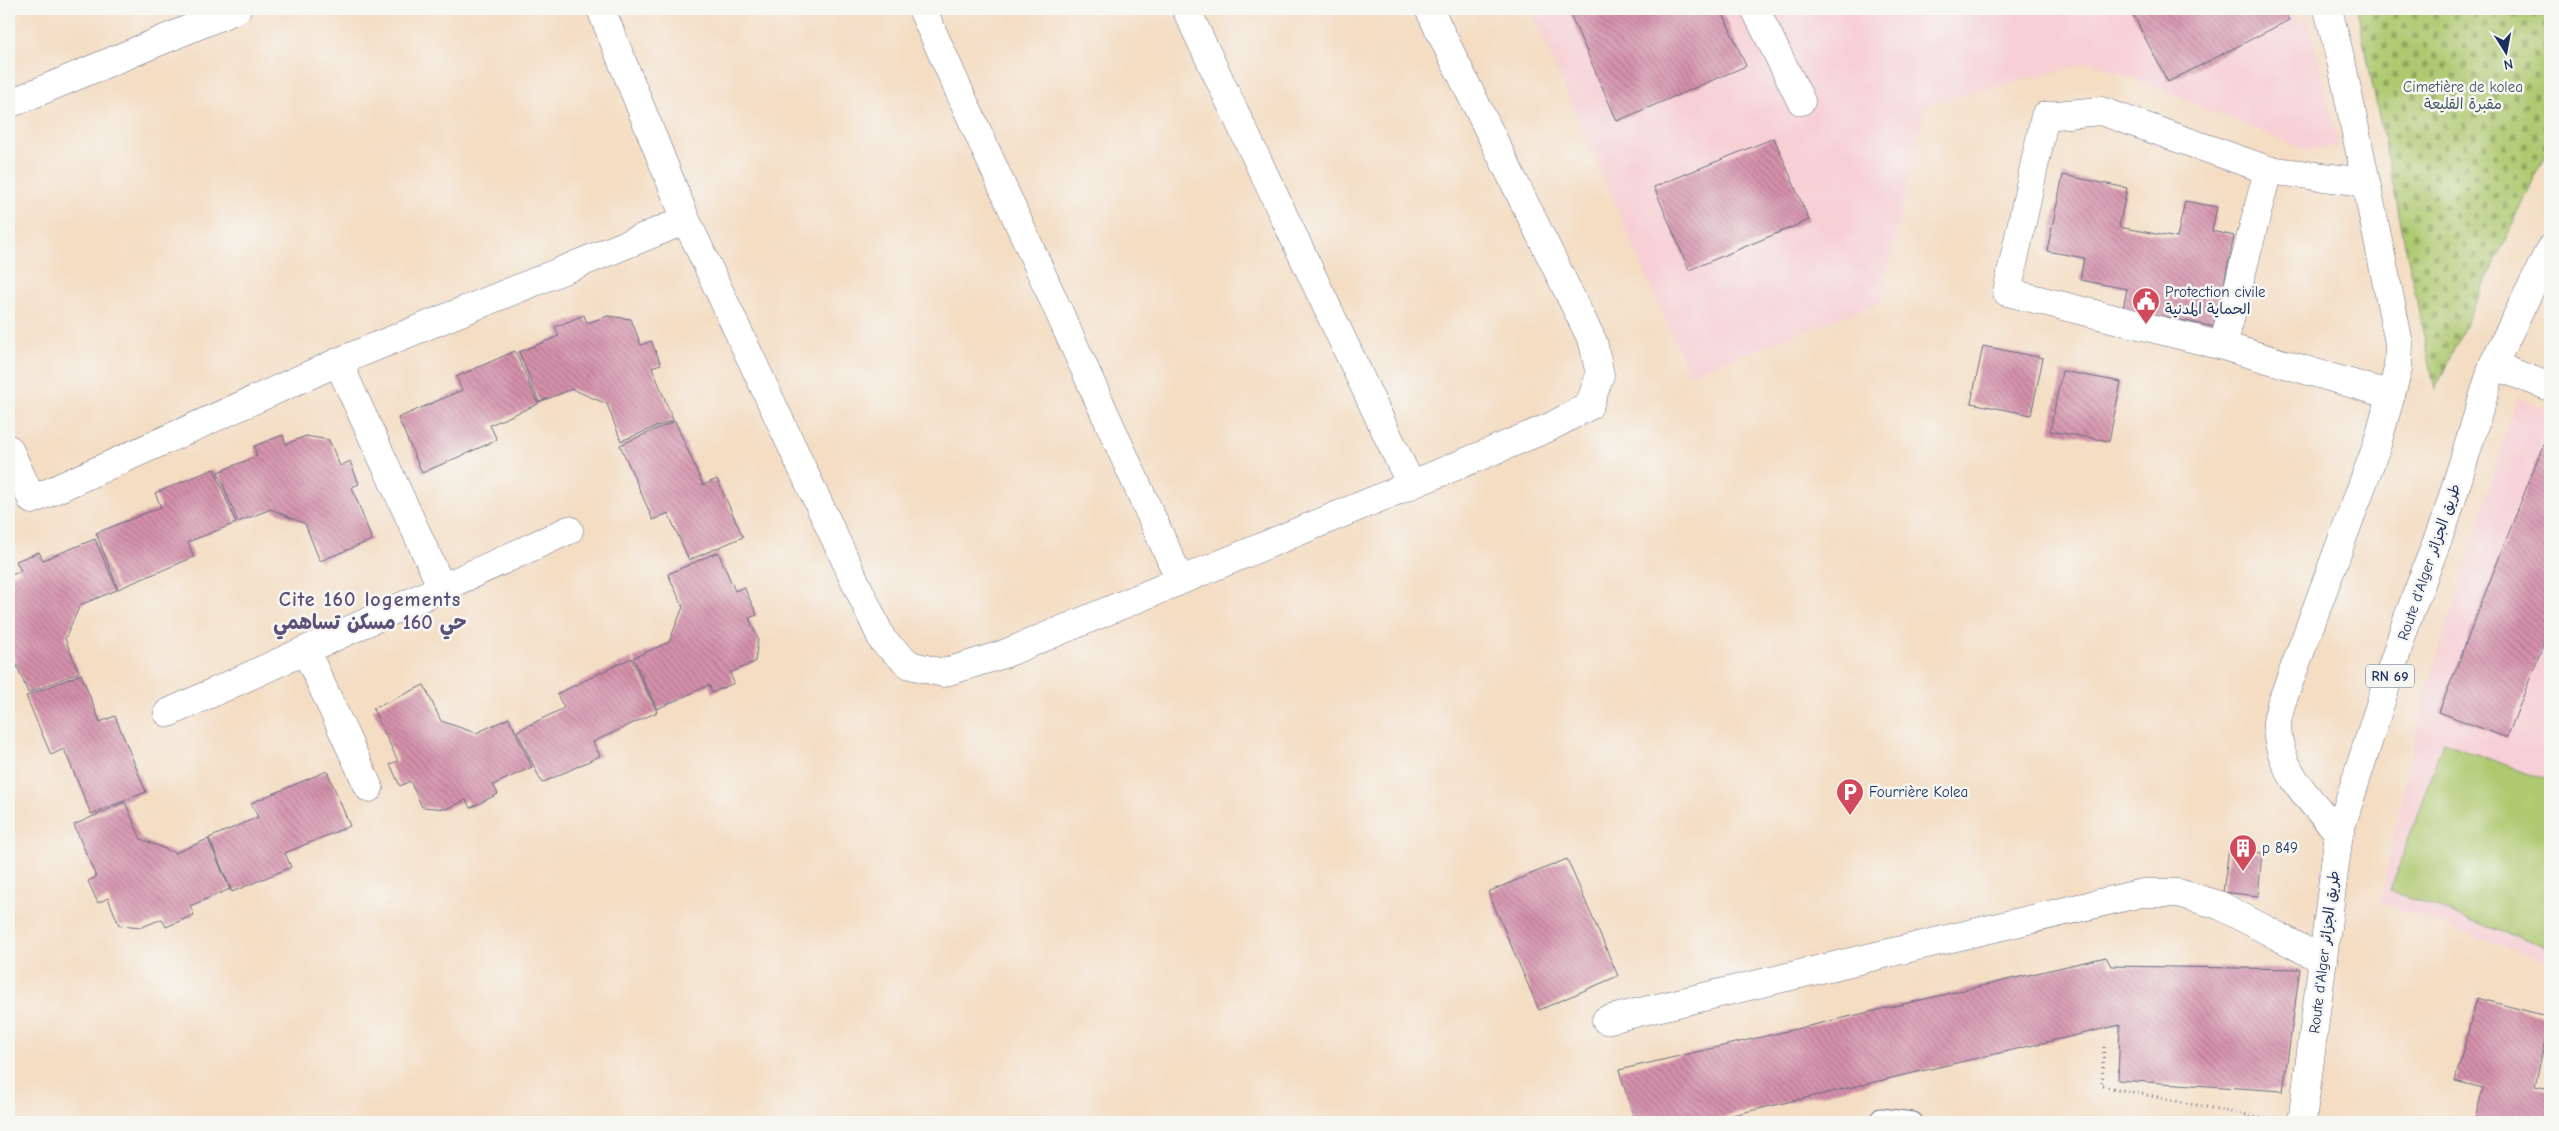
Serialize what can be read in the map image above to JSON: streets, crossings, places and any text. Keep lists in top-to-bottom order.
{
  "streets": {
    "street": ["Route d'Alger طريق الجزائر", "RN 69"]
  },
  "districts": ["Cite 160 logements حي 160 مسكن تساهمي"],
  "parks": ["Cimetière de kolea مقبرة القليعة"],
  "places": {
    "public building": ["Protection civile الحماية المدنية"],
    "parking": ["Fourrière Kolea"],
    "building": ["p 849"]
  },
  "north": "bottom"
}
